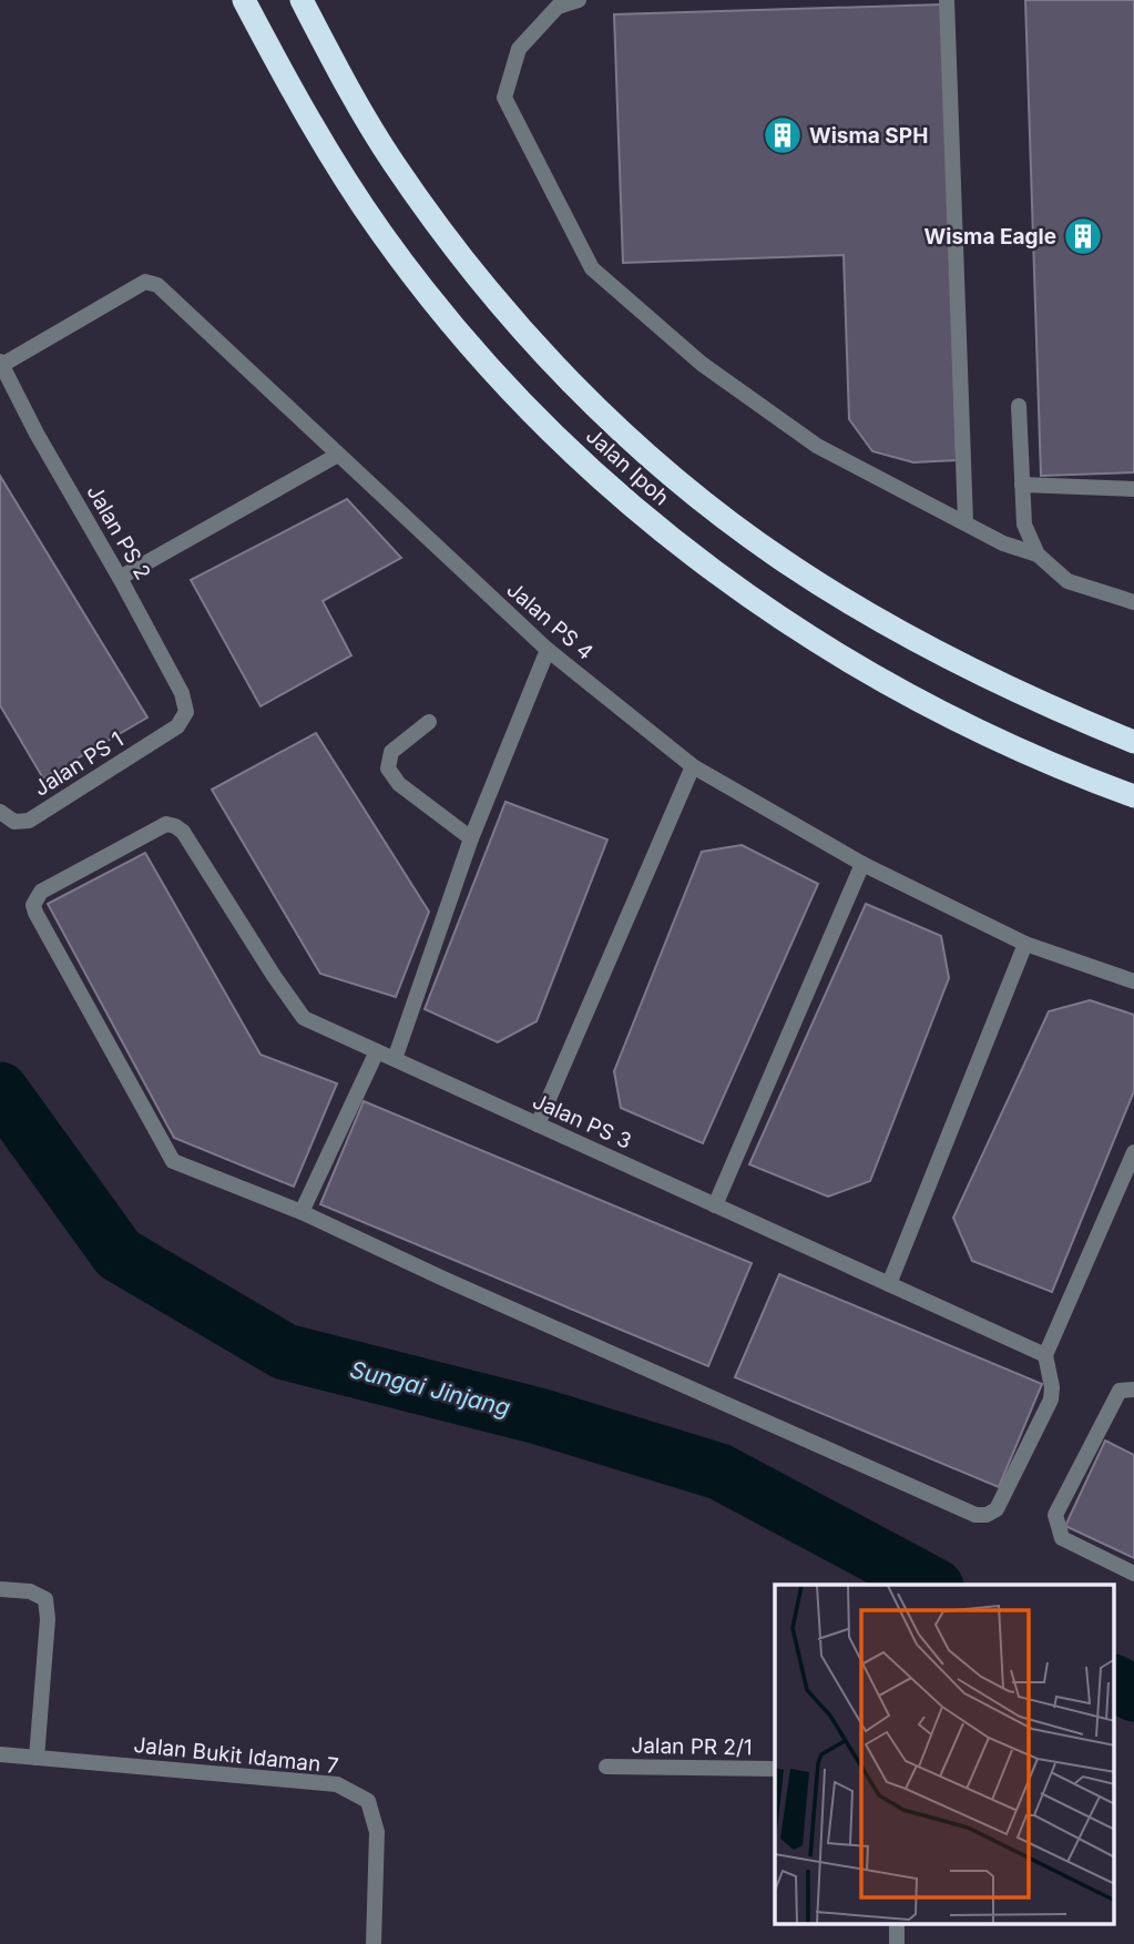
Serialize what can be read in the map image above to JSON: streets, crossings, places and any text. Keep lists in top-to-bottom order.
{
  "streets": {
    "highway": ["Jalan Ipoh"],
    "street": [
      "Jalan PS 2",
      "Jalan PS 4",
      "Jalan PS 1",
      "Jalan PS 3",
      "Jalan PR 2/1",
      "Jalan Bukit Idaman 7"
    ]
  },
  "crossings": [
    ["Jalan PS 2", "Jalan PS 4"],
    ["Jalan PS 2", "Jalan PS 1"]
  ],
  "water": ["Sungai Jinjang"],
  "places": {
    "building": ["Wisma SPH", "Wisma Eagle"]
  }
}
